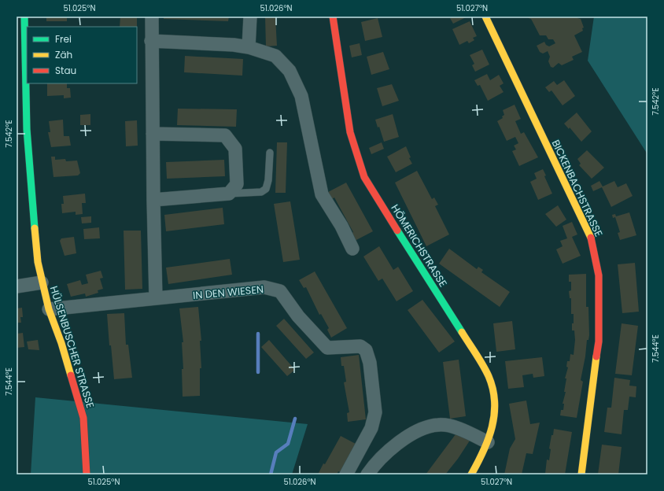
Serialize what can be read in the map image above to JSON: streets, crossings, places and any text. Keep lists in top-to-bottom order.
{
  "streets": {
    "street": [
      "BICKENBACHSTRASSE",
      "HÖMERICHSTRASSE",
      "IN DEN WIESEN",
      "HÜLSENBUSCHER STRASSE"
    ]
  },
  "crossings": [
    ["IN DEN WIESEN", "HÜLSENBUSCHER STRASSE"]
  ],
  "legend": ["Frei", "Zäh", "Stau"],
  "coordinates": [
    "51.025°N",
    "51.026°N",
    "51.027°N",
    "7.542°E",
    "7.544°E"
  ]
}
